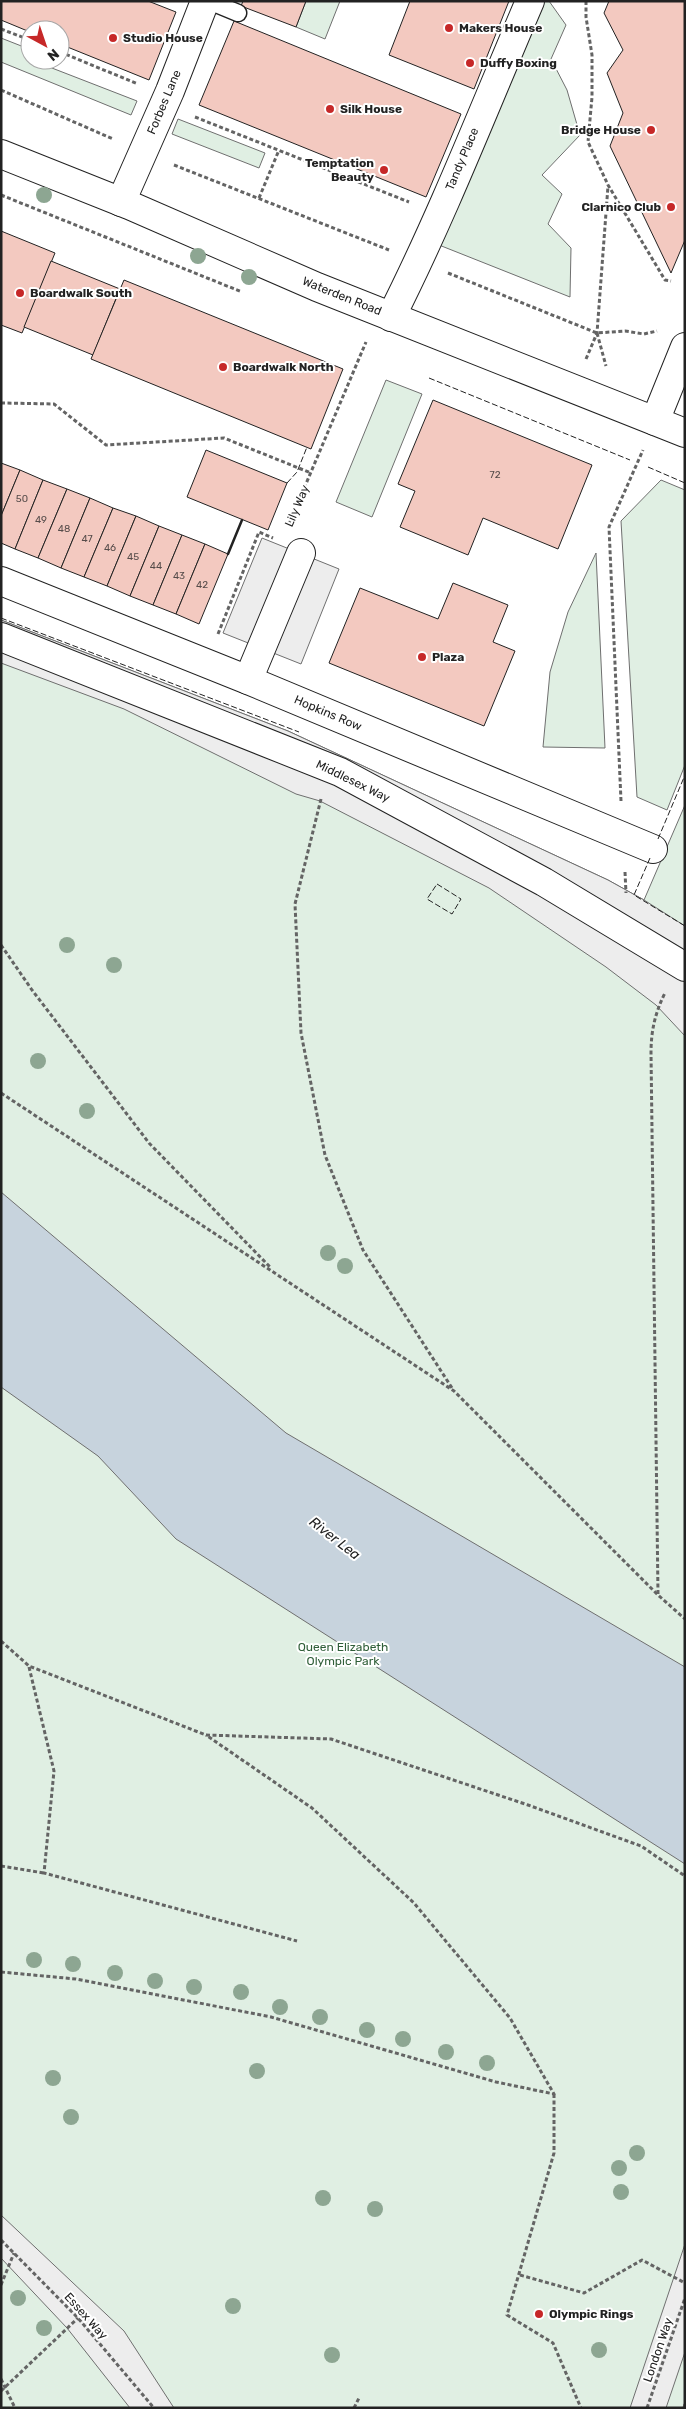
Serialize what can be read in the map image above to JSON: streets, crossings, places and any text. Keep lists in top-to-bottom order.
{
  "streets": {
    "street": [
      "Forbes Lane",
      "Tandy Place",
      "Waterden Road",
      "Hopkins Row",
      "Middlesex Way"
    ],
    "path": ["Lily Way", "Essex Way", "London Way"]
  },
  "crossings": [
    ["Forbes Lane", "Waterden Road"],
    ["Tandy Place", "Waterden Road"]
  ],
  "water": ["River Lea"],
  "parks": ["Queen Elizabeth Olympic Park"],
  "places": [
    "Makers House",
    "Studio House",
    "Duffy Boxing",
    "Silk House",
    "Bridge House",
    "Temptation Beauty",
    "Clarnico Club",
    "Boardwalk South",
    "Boardwalk North",
    "Plaza",
    "Olympic Rings"
  ],
  "house_numbers": [
    "72",
    "50",
    "49",
    "48",
    "47",
    "46",
    "45",
    "44",
    "43",
    "42"
  ],
  "north": "bottom right"
}
